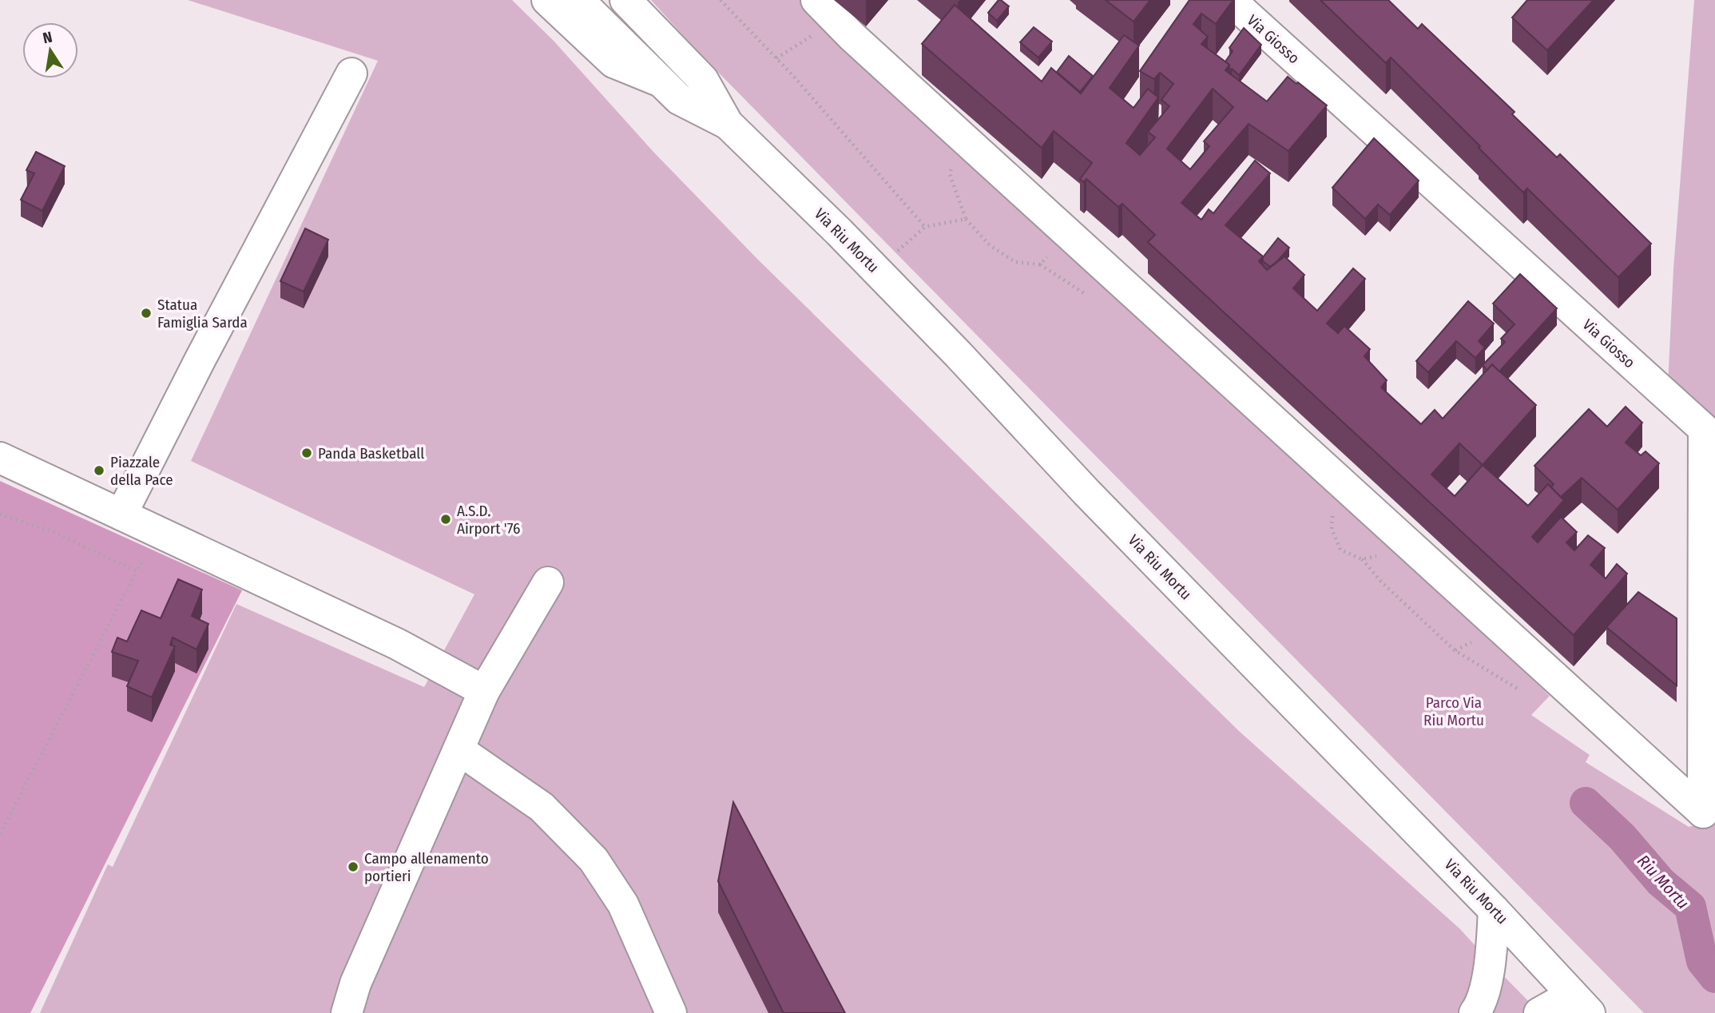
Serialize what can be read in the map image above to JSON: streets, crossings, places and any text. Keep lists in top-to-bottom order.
{
  "streets": {
    "street": ["Via Giosso", "Via Riu Mortu"]
  },
  "water": ["Riu Mortu"],
  "parks": ["Parco Via Riu Mortu"],
  "places": [
    "Statua Famiglia Sarda",
    "Panda Basketball",
    "Piazzale della Pace",
    "A.S.D. Airport '76",
    "Campo allenamento portieri"
  ],
  "north": "top"
}
